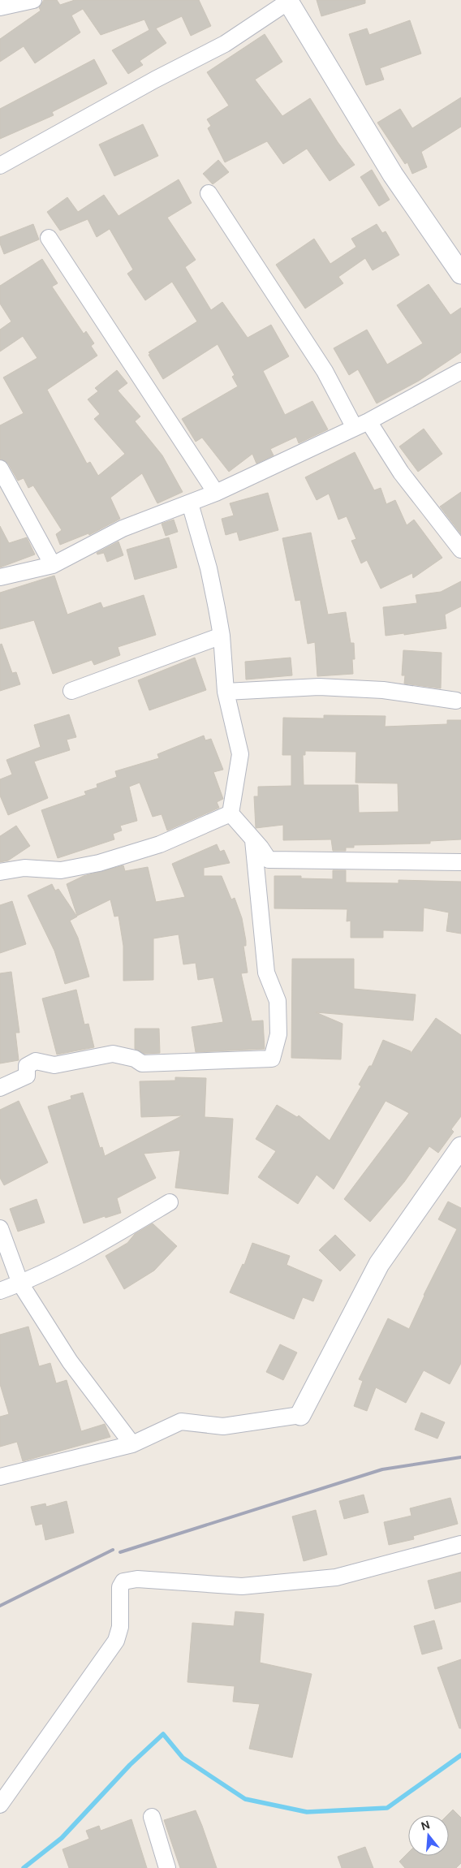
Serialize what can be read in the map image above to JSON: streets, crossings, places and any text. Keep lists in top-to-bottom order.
{
  "north": "top"
}
